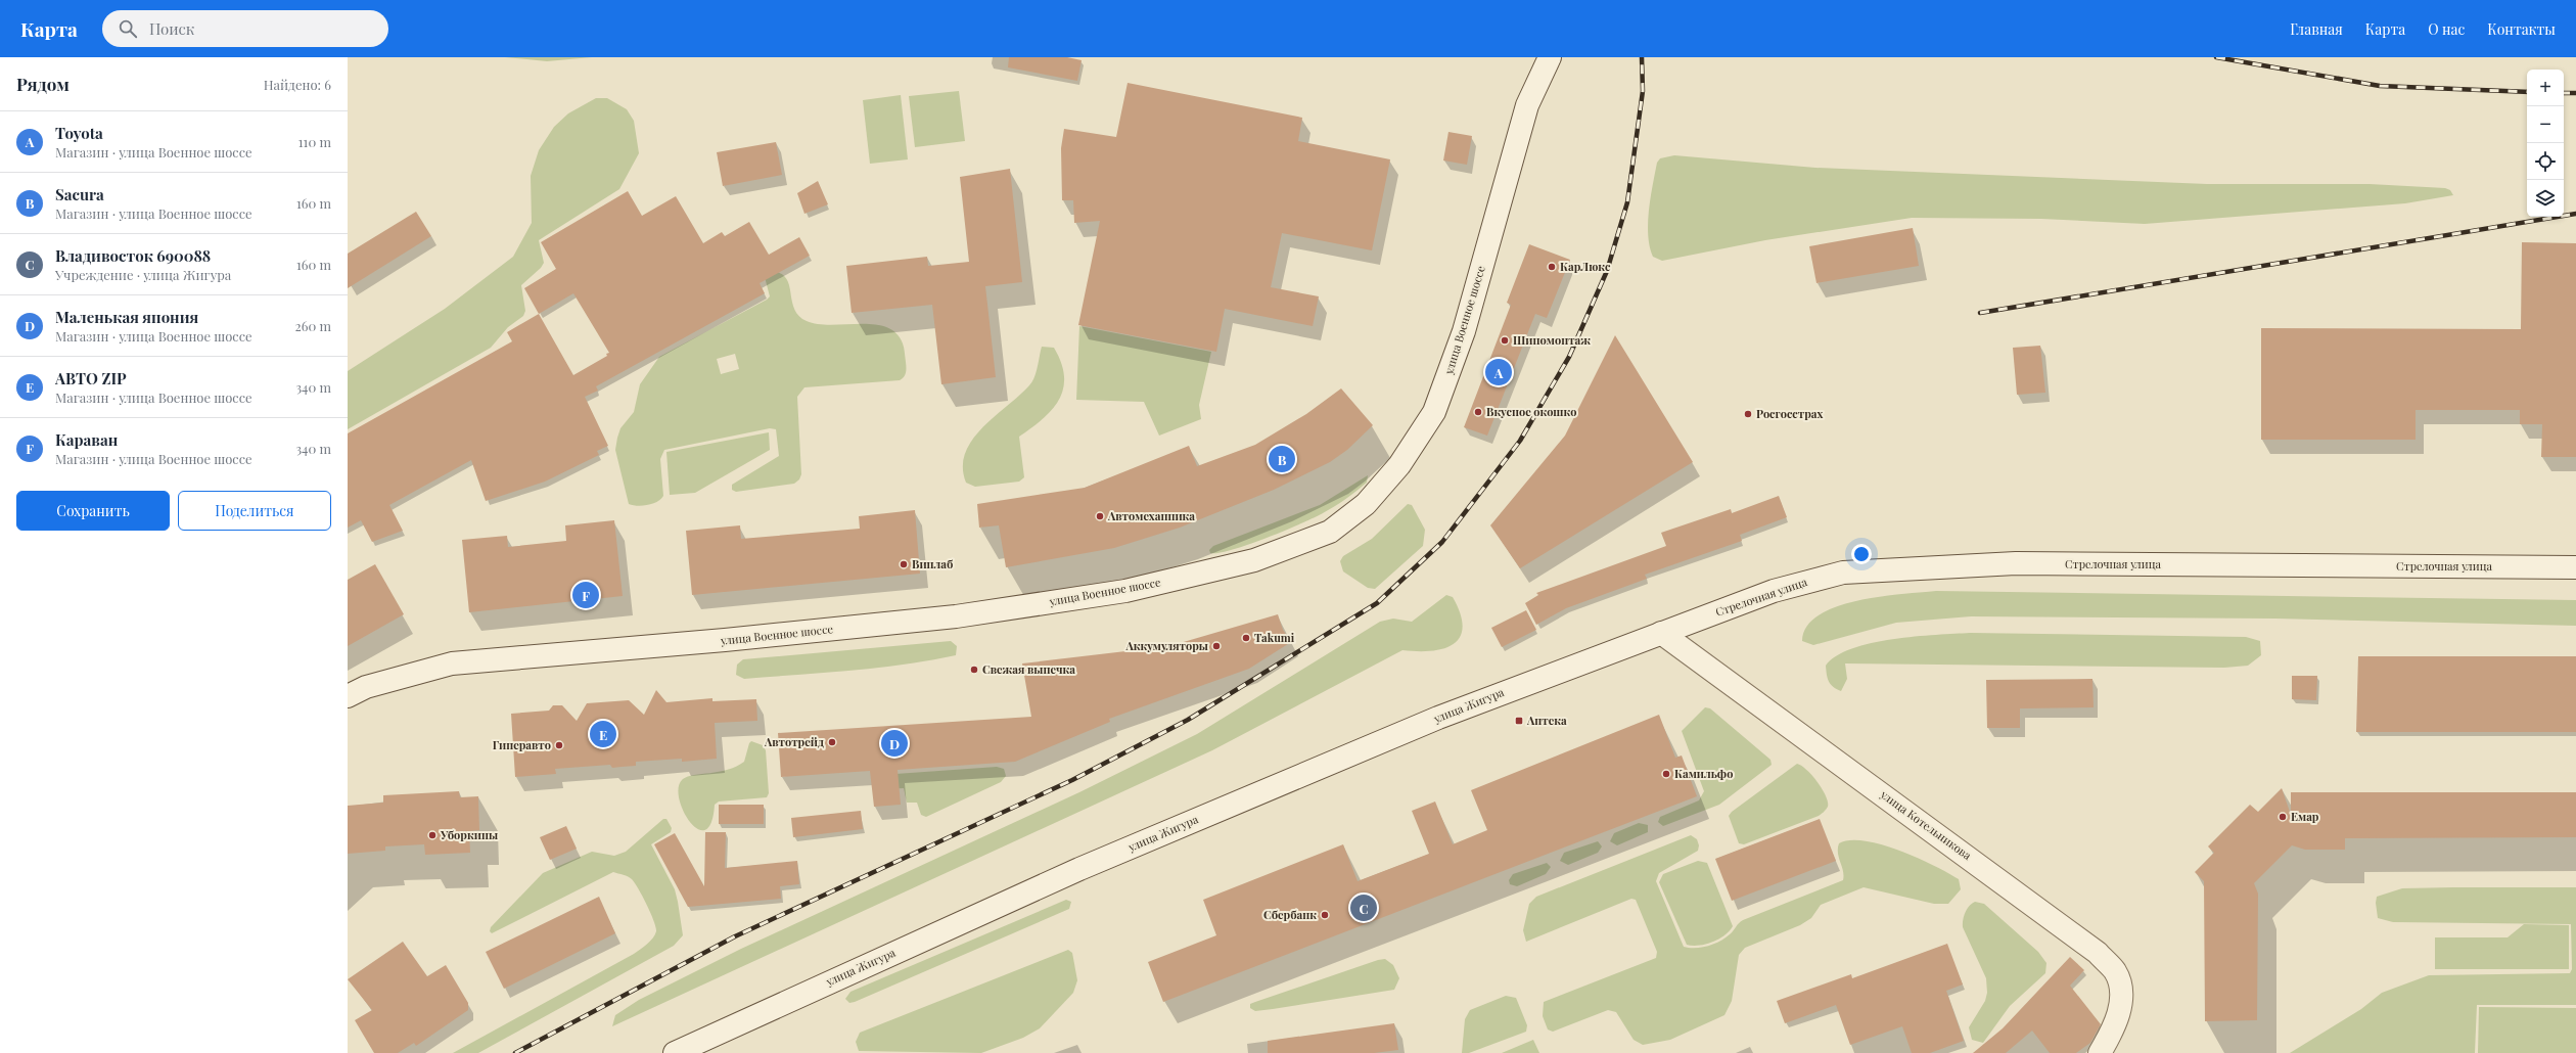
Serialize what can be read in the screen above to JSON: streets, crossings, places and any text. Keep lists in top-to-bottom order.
{
  "streets": {
    "main road": [
      "улица Военное шоссе",
      "Стрелочная улица",
      "улица Жигура",
      "улица Котельникова"
    ]
  },
  "crossings": [
    ["Стрелочная улица", "улица Жигура"],
    ["Стрелочная улица", "улица Котельникова"],
    ["улица Жигура", "улица Котельникова"]
  ],
  "places": {
    "other": [
      "КарЛюкс",
      "Шиномонтаж",
      "Вкусное окошко",
      "Росгосстрах",
      "Автомеханника",
      "Винлаб",
      "Takumi",
      "Аккумуляторы",
      "Свежая выпечка",
      "Автотрейд",
      "Гиперавто",
      "Камильфо",
      "Емар",
      "Уборкины",
      "Сбербанк"
    ],
    "transit": ["Аптека"]
  },
  "page": {
    "header": "Карта",
    "search": "Поиск",
    "nav": [
      "Главная",
      "Карта",
      "О нас",
      "Контакты"
    ],
    "heading": ["Рядом", "Найдено: 6"],
    "map_buttons": ["+", "−"],
    "list": [
      {
        "mark": "A",
        "name": "Toyota",
        "note": "Магазин · улица Военное шоссе",
        "value": "110 m"
      },
      {
        "mark": "B",
        "name": "Sacura",
        "note": "Магазин · улица Военное шоссе",
        "value": "160 m"
      },
      {
        "mark": "C",
        "name": "Владивосток 690088",
        "note": "Учреждение · улица Жигура",
        "value": "160 m"
      },
      {
        "mark": "D",
        "name": "Маленькая япония",
        "note": "Магазин · улица Военное шоссе",
        "value": "260 m"
      },
      {
        "mark": "E",
        "name": "АВТО ZIP",
        "note": "Магазин · улица Военное шоссе",
        "value": "340 m"
      },
      {
        "mark": "F",
        "name": "Караван",
        "note": "Магазин · улица Военное шоссе",
        "value": "340 m"
      }
    ],
    "pins": [
      "A",
      "B",
      "F",
      "E",
      "D",
      "C"
    ],
    "buttons": ["Сохранить", "Поделиться"]
  }
}
